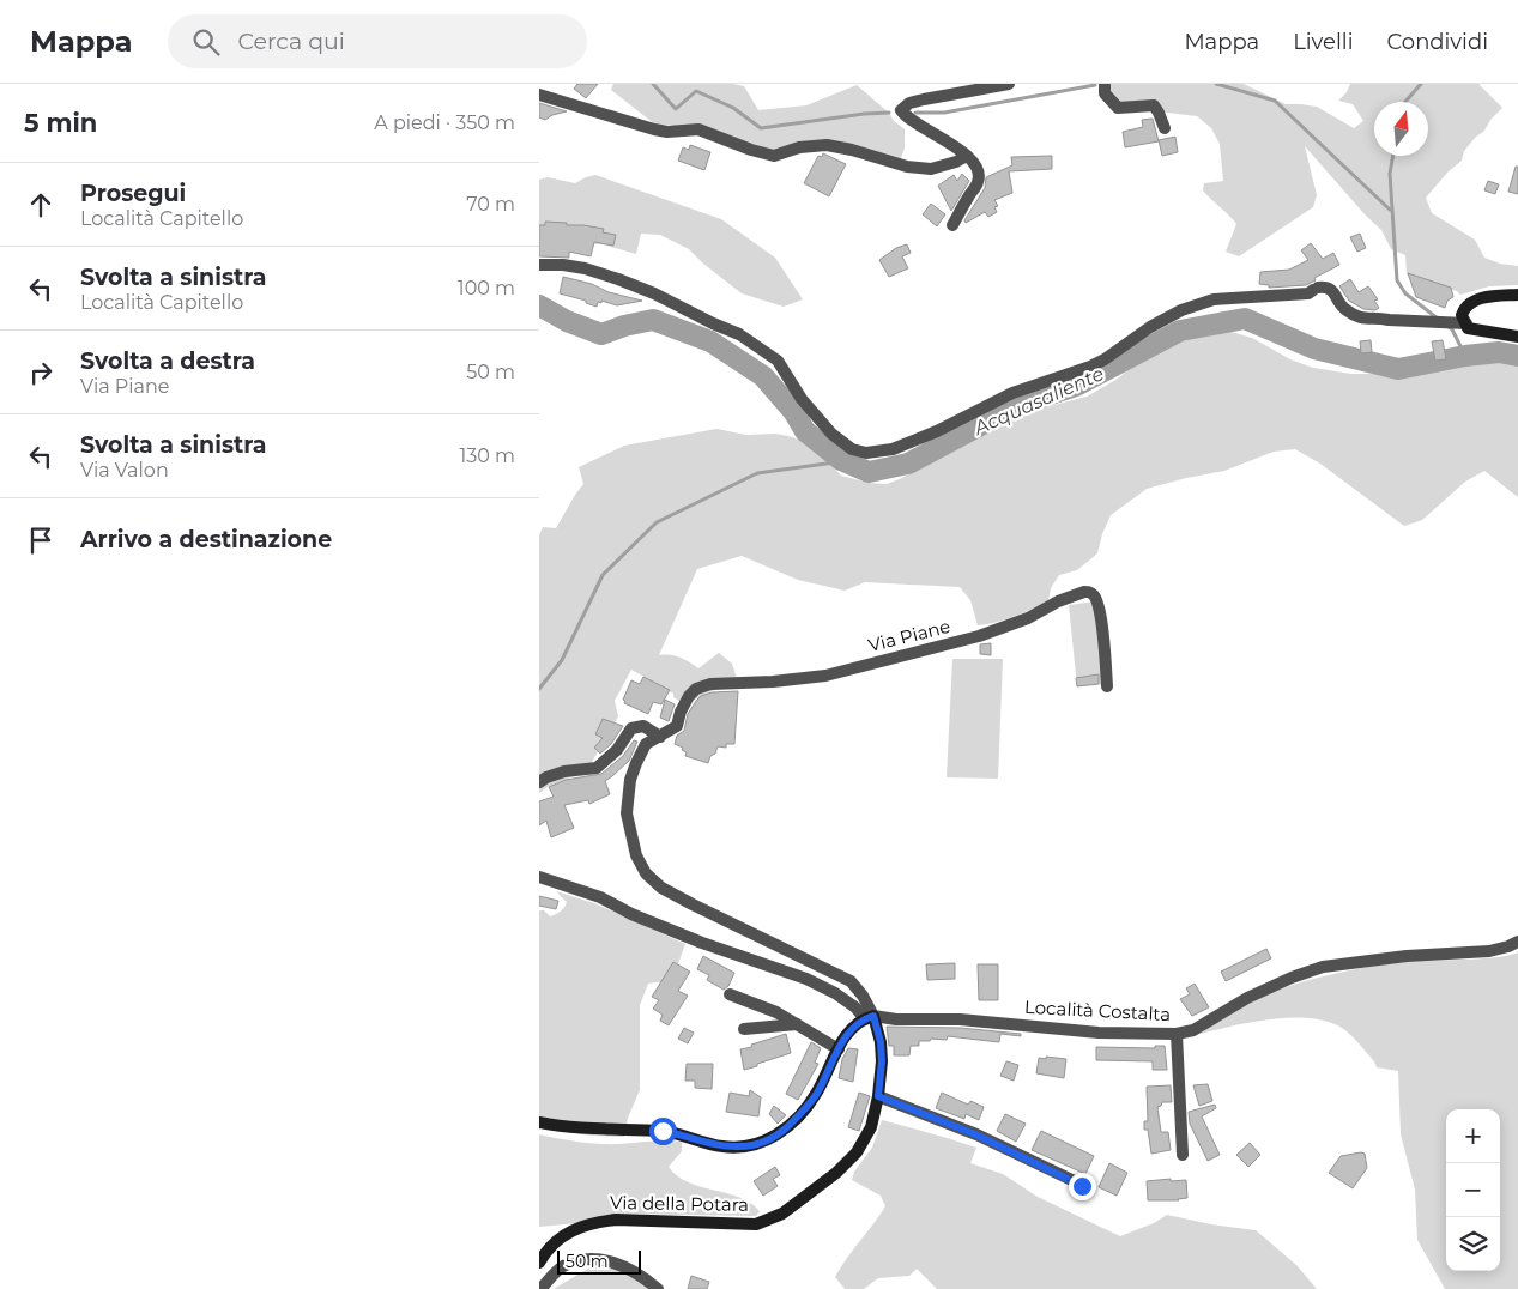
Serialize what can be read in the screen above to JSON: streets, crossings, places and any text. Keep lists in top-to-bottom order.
{
  "streets": {
    "street": ["Via Piane", "Località Costalta", "Via della Potara"]
  },
  "crossings": [
    ["Via Piane", "Località Costalta"],
    ["Via Piane", "Via della Potara"]
  ],
  "water": ["Acquasaliente"],
  "scale_bar": "50 m",
  "north": "top",
  "page": {
    "header": "Mappa",
    "search": "Cerca qui",
    "nav": ["Mappa", "Livelli", "Condividi"],
    "heading": ["5 min", "A piedi · 350 m"],
    "list": [
      ["Prosegui", "Località Capitello", "70 m"],
      ["Svolta a sinistra", "Località Capitello", "100 m"],
      ["Svolta a destra", "Via Piane", "50 m"],
      ["Svolta a sinistra", "Via Valon", "130 m"],
      "Arrivo a destinazione"
    ],
    "map_buttons": ["+", "−"],
    "scale": "50 m"
  }
}
